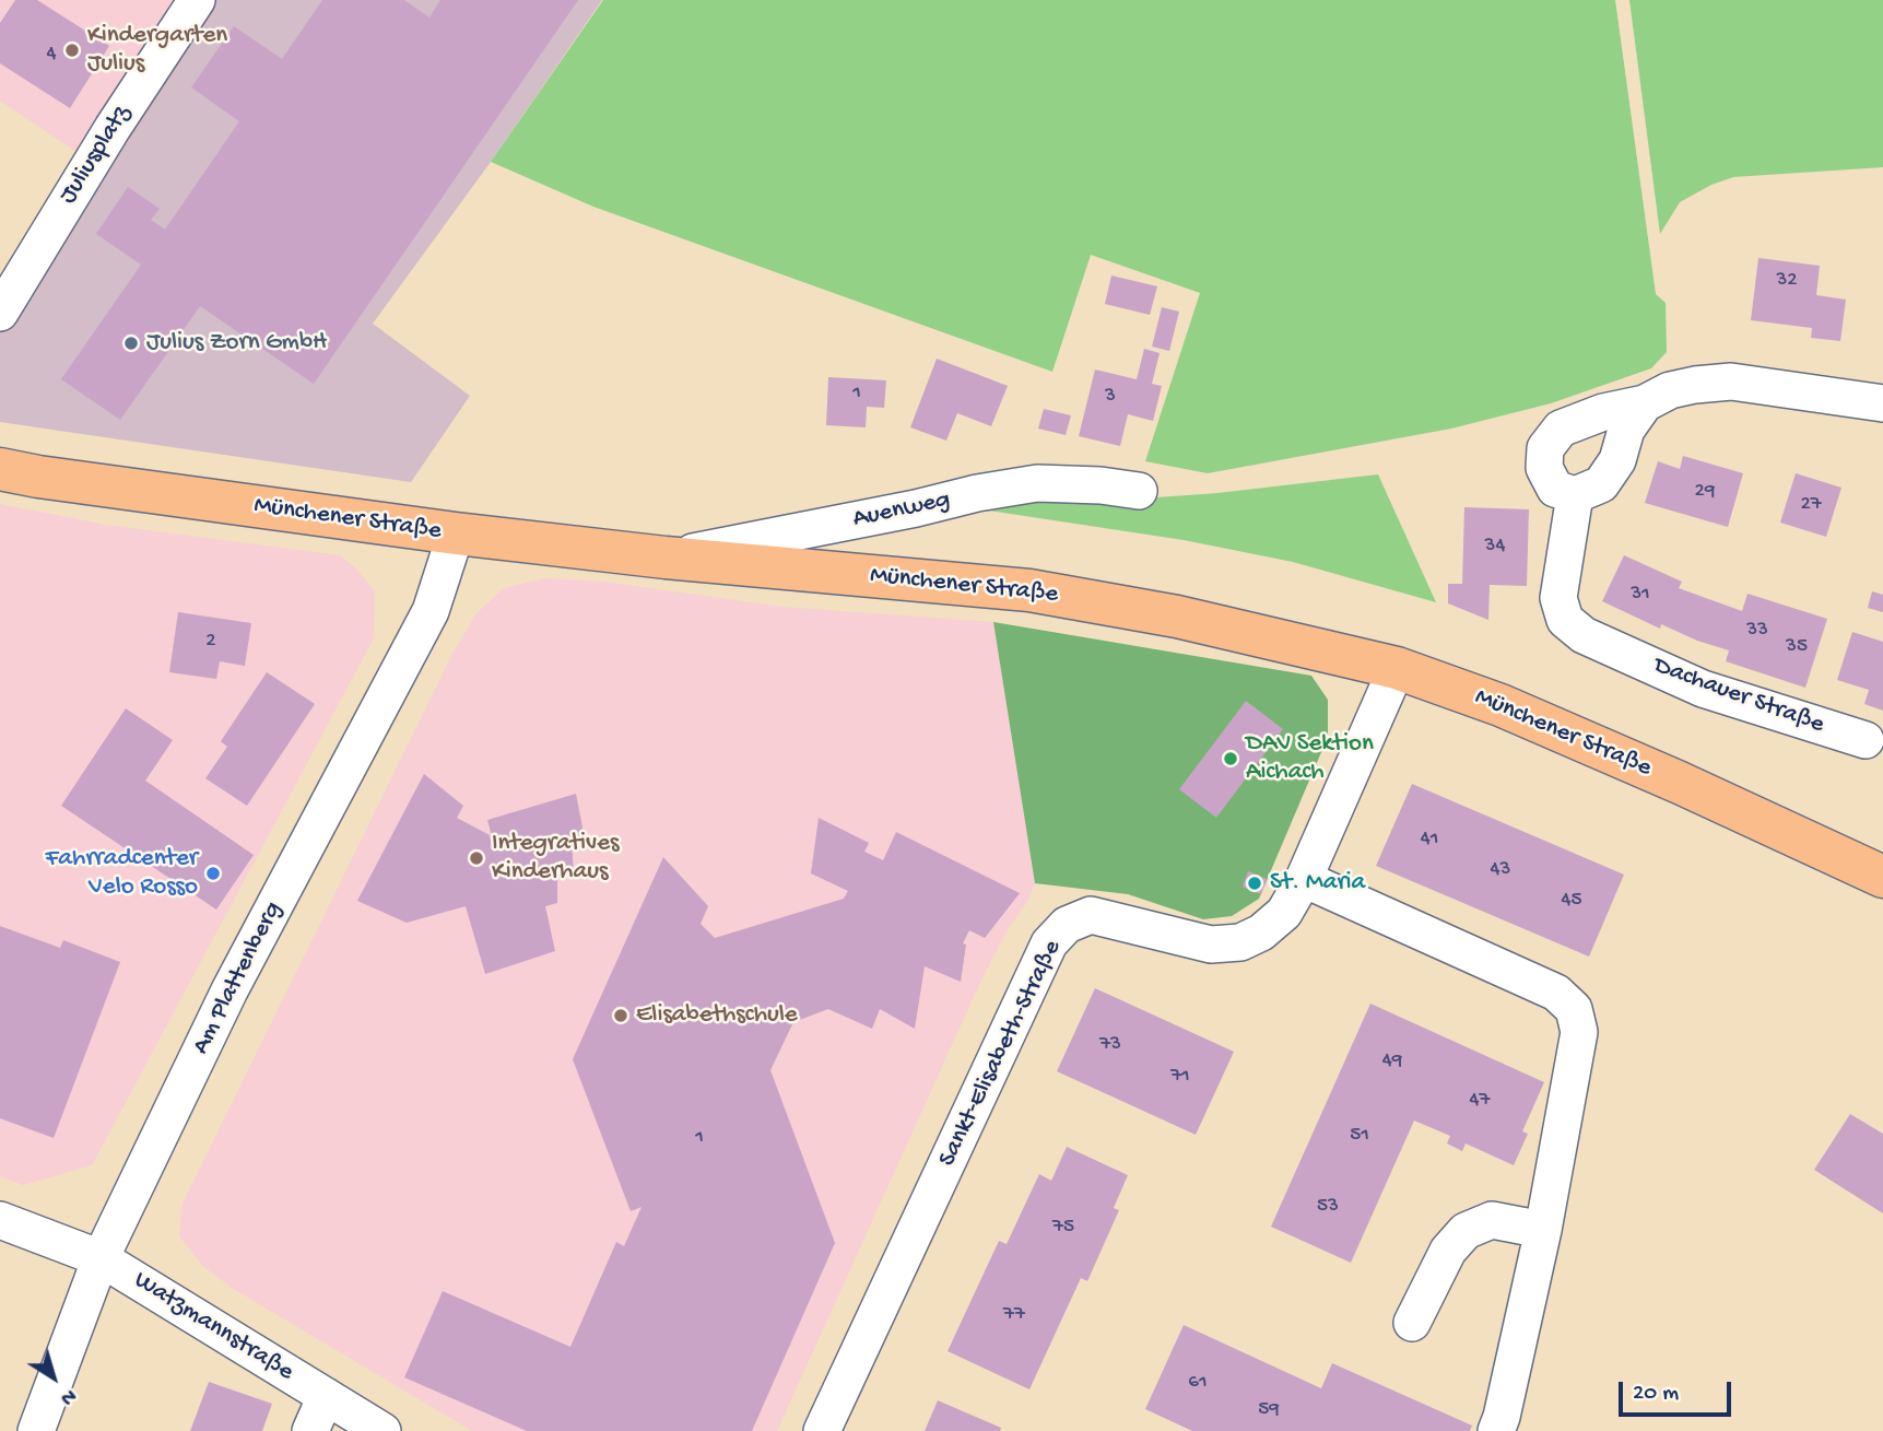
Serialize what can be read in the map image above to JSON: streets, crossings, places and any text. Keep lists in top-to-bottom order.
{
  "streets": {
    "main road": ["Münchener Straße"],
    "street": [
      "Juliusplatz",
      "Auenweg",
      "Dachauer Straße",
      "Am Plattenberg",
      "Sankt-Elisabeth-Straße",
      "Watzmannstraße"
    ]
  },
  "crossings": [
    ["Auenweg", "Münchener Straße"],
    ["Münchener Straße", "Am Plattenberg"],
    ["Münchener Straße", "Sankt-Elisabeth-Straße"],
    ["Am Plattenberg", "Watzmannstraße"]
  ],
  "places": [
    "Kindergarten Julius",
    "Julius Zorn GmbH",
    "DAV Sektion Aichach",
    "Integratives Kinderhaus",
    "Fahrradcenter Velo Rosso",
    "St. Maria",
    "Elisabethschule"
  ],
  "house_numbers": [
    "4",
    "32",
    "1",
    "3",
    "29",
    "27",
    "34",
    "31",
    "33",
    "2",
    "35",
    "41",
    "43",
    "45",
    "73",
    "49",
    "71",
    "47",
    "51",
    "1",
    "53",
    "75",
    "77",
    "61",
    "59"
  ],
  "scale_bar": "20 m",
  "north": "bottom right"
}
